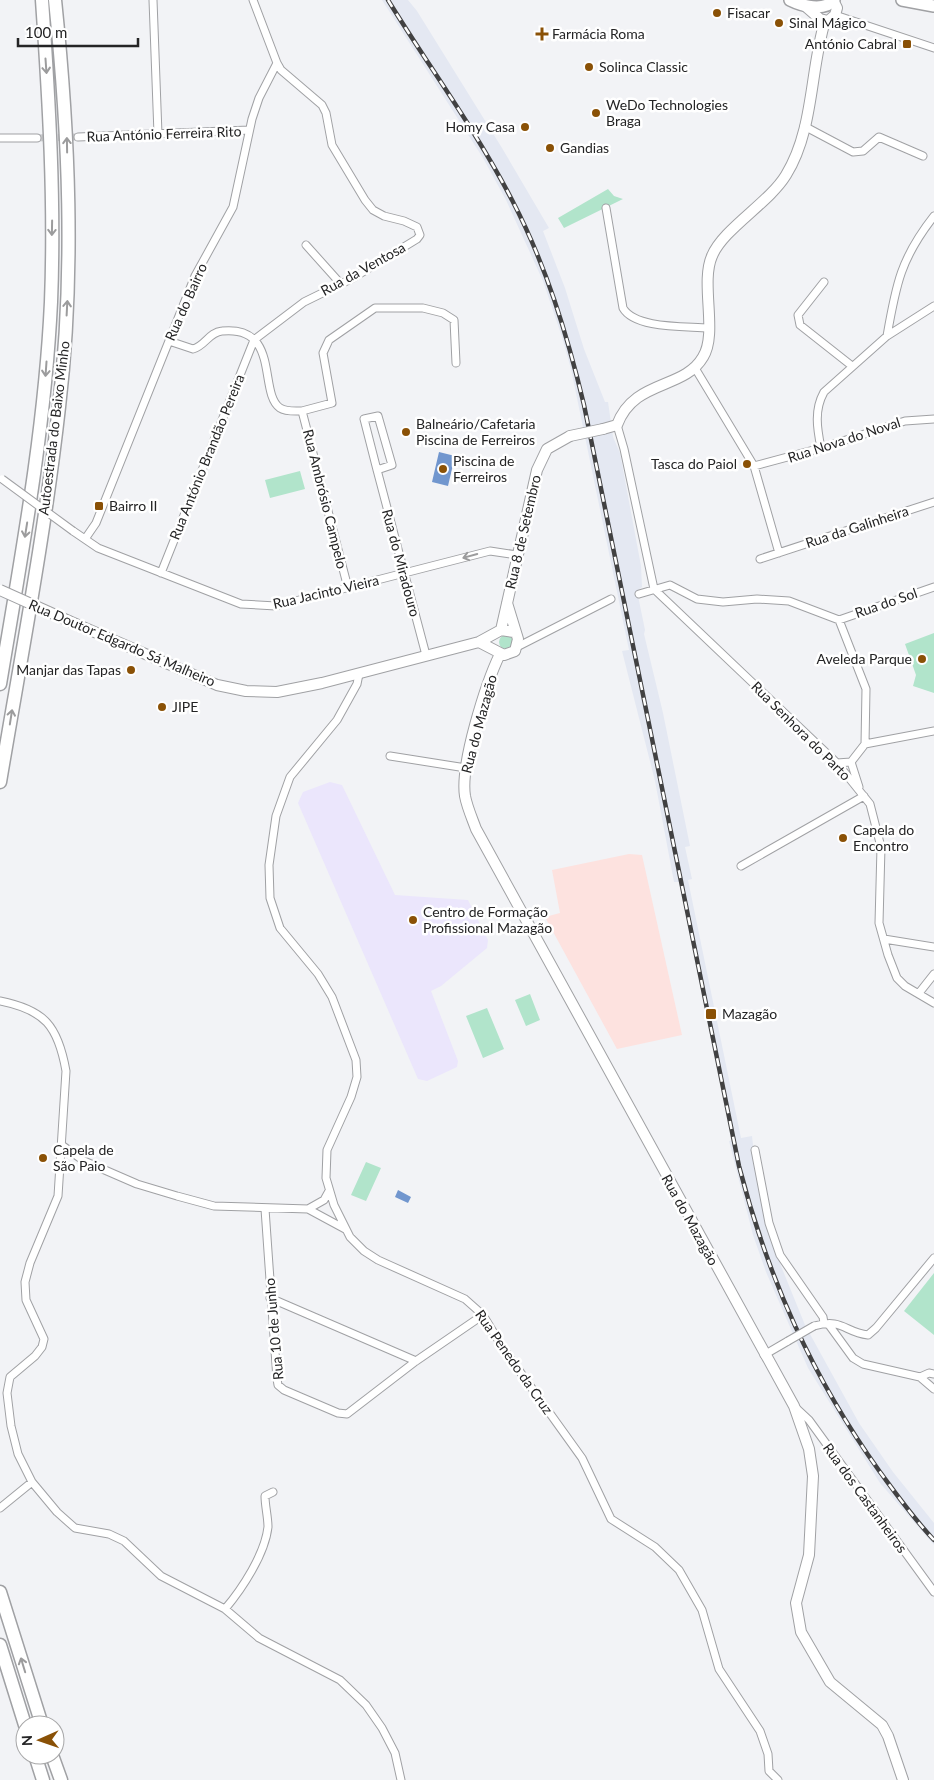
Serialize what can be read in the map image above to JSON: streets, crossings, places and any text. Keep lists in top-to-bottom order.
{
  "streets": {
    "highway": ["Autoestrada do Baixo Minho"],
    "street": [
      "Rua António Ferreira Rito",
      "Rua da Ventosa",
      "Rua do Bairro",
      "Rua Nova do Noval",
      "Rua António Brandão Pereira",
      "Rua Ambrósio Campelo",
      "Rua da Galinheira",
      "Rua 8 de Setembro",
      "Rua do Miradouro",
      "Rua Jacinto Vieira",
      "Rua do Sol",
      "Rua Doutor Edgardo Sá Malheiro",
      "Rua do Mazagão",
      "Rua Senhora do Parto",
      "Rua 10 de Junho",
      "Rua Penedo da Cruz",
      "Rua dos Castanheiros"
    ]
  },
  "crossings": [
    ["Rua António Ferreira Rito", "Rua do Bairro"],
    ["Rua da Ventosa", "Rua do Bairro"],
    ["Rua da Ventosa", "Rua António Brandão Pereira"],
    ["Rua da Ventosa", "Rua Ambrósio Campelo"],
    ["Rua do Bairro", "Rua Jacinto Vieira"],
    ["Rua António Brandão Pereira", "Rua Ambrósio Campelo"],
    ["Rua António Brandão Pereira", "Rua Jacinto Vieira"],
    ["Rua Ambrósio Campelo", "Rua Jacinto Vieira"],
    ["Rua 8 de Setembro", "Rua Jacinto Vieira"],
    ["Rua 8 de Setembro", "Rua Doutor Edgardo Sá Malheiro"],
    ["Rua 8 de Setembro", "Rua do Mazagão"],
    ["Rua do Miradouro", "Rua Jacinto Vieira"],
    ["Rua do Miradouro", "Rua Doutor Edgardo Sá Malheiro"],
    ["Rua Doutor Edgardo Sá Malheiro", "Rua do Mazagão"],
    ["Rua Doutor Edgardo Sá Malheiro", "Rua Penedo da Cruz"],
    ["Rua do Mazagão", "Rua dos Castanheiros"],
    ["Rua 10 de Junho", "Rua Penedo da Cruz"]
  ],
  "places": {
    "other": [
      "Fisacar",
      "Sinal Mágico",
      "Solinca Classic",
      "WeDo Technologies Braga",
      "Homy Casa",
      "Gandias",
      "Balneário/Cafetaria Piscina de Ferreiros",
      "Tasca do Paiol",
      "Piscina de Ferreiros",
      "Aveleda Parque",
      "Manjar das Tapas",
      "JIPE",
      "Capela do Encontro",
      "Centro de Formação Profissional Mazagão",
      "Capela de São Paio"
    ],
    "health": ["Farmácia Roma"],
    "transit": ["António Cabral", "Bairro II", "Mazagão"]
  },
  "scale_bar": "100 m",
  "north": "left"
}
